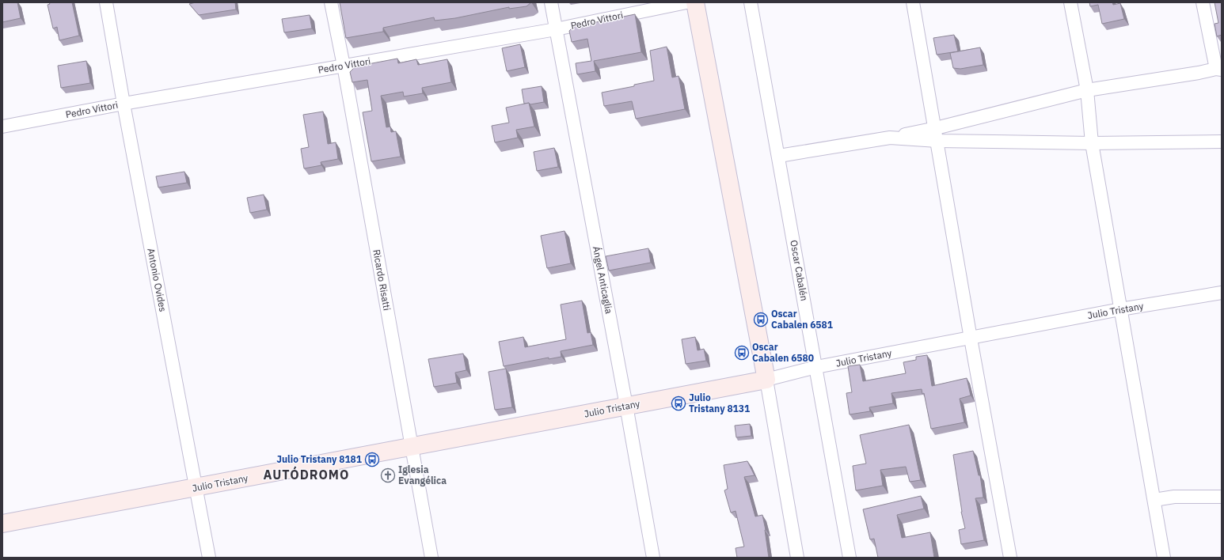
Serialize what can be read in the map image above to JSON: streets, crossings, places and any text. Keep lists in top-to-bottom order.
{
  "streets": {
    "main road": ["Julio Tristany"],
    "street": [
      "Pedro Vittori",
      "Oscar Cabalén",
      "Antonio Ovides",
      "Ricardo Risatti",
      "Ángel Anticaglia"
    ]
  },
  "crossings": [
    ["Pedro Vittori", "Antonio Ovides"],
    ["Pedro Vittori", "Ricardo Risatti"],
    ["Pedro Vittori", "Ángel Anticaglia"],
    ["Oscar Cabalén", "Julio Tristany"],
    ["Antonio Ovides", "Julio Tristany"],
    ["Ricardo Risatti", "Julio Tristany"],
    ["Ángel Anticaglia", "Julio Tristany"]
  ],
  "districts": ["AUTÓDROMO"],
  "places": {
    "bus stop": [
      "Oscar Cabalen 6581",
      "Oscar Cabalen 6580",
      "Julio Tristany 8131",
      "Julio Tristany 8181"
    ],
    "church": ["Iglesia Evangélica"]
  }
}
